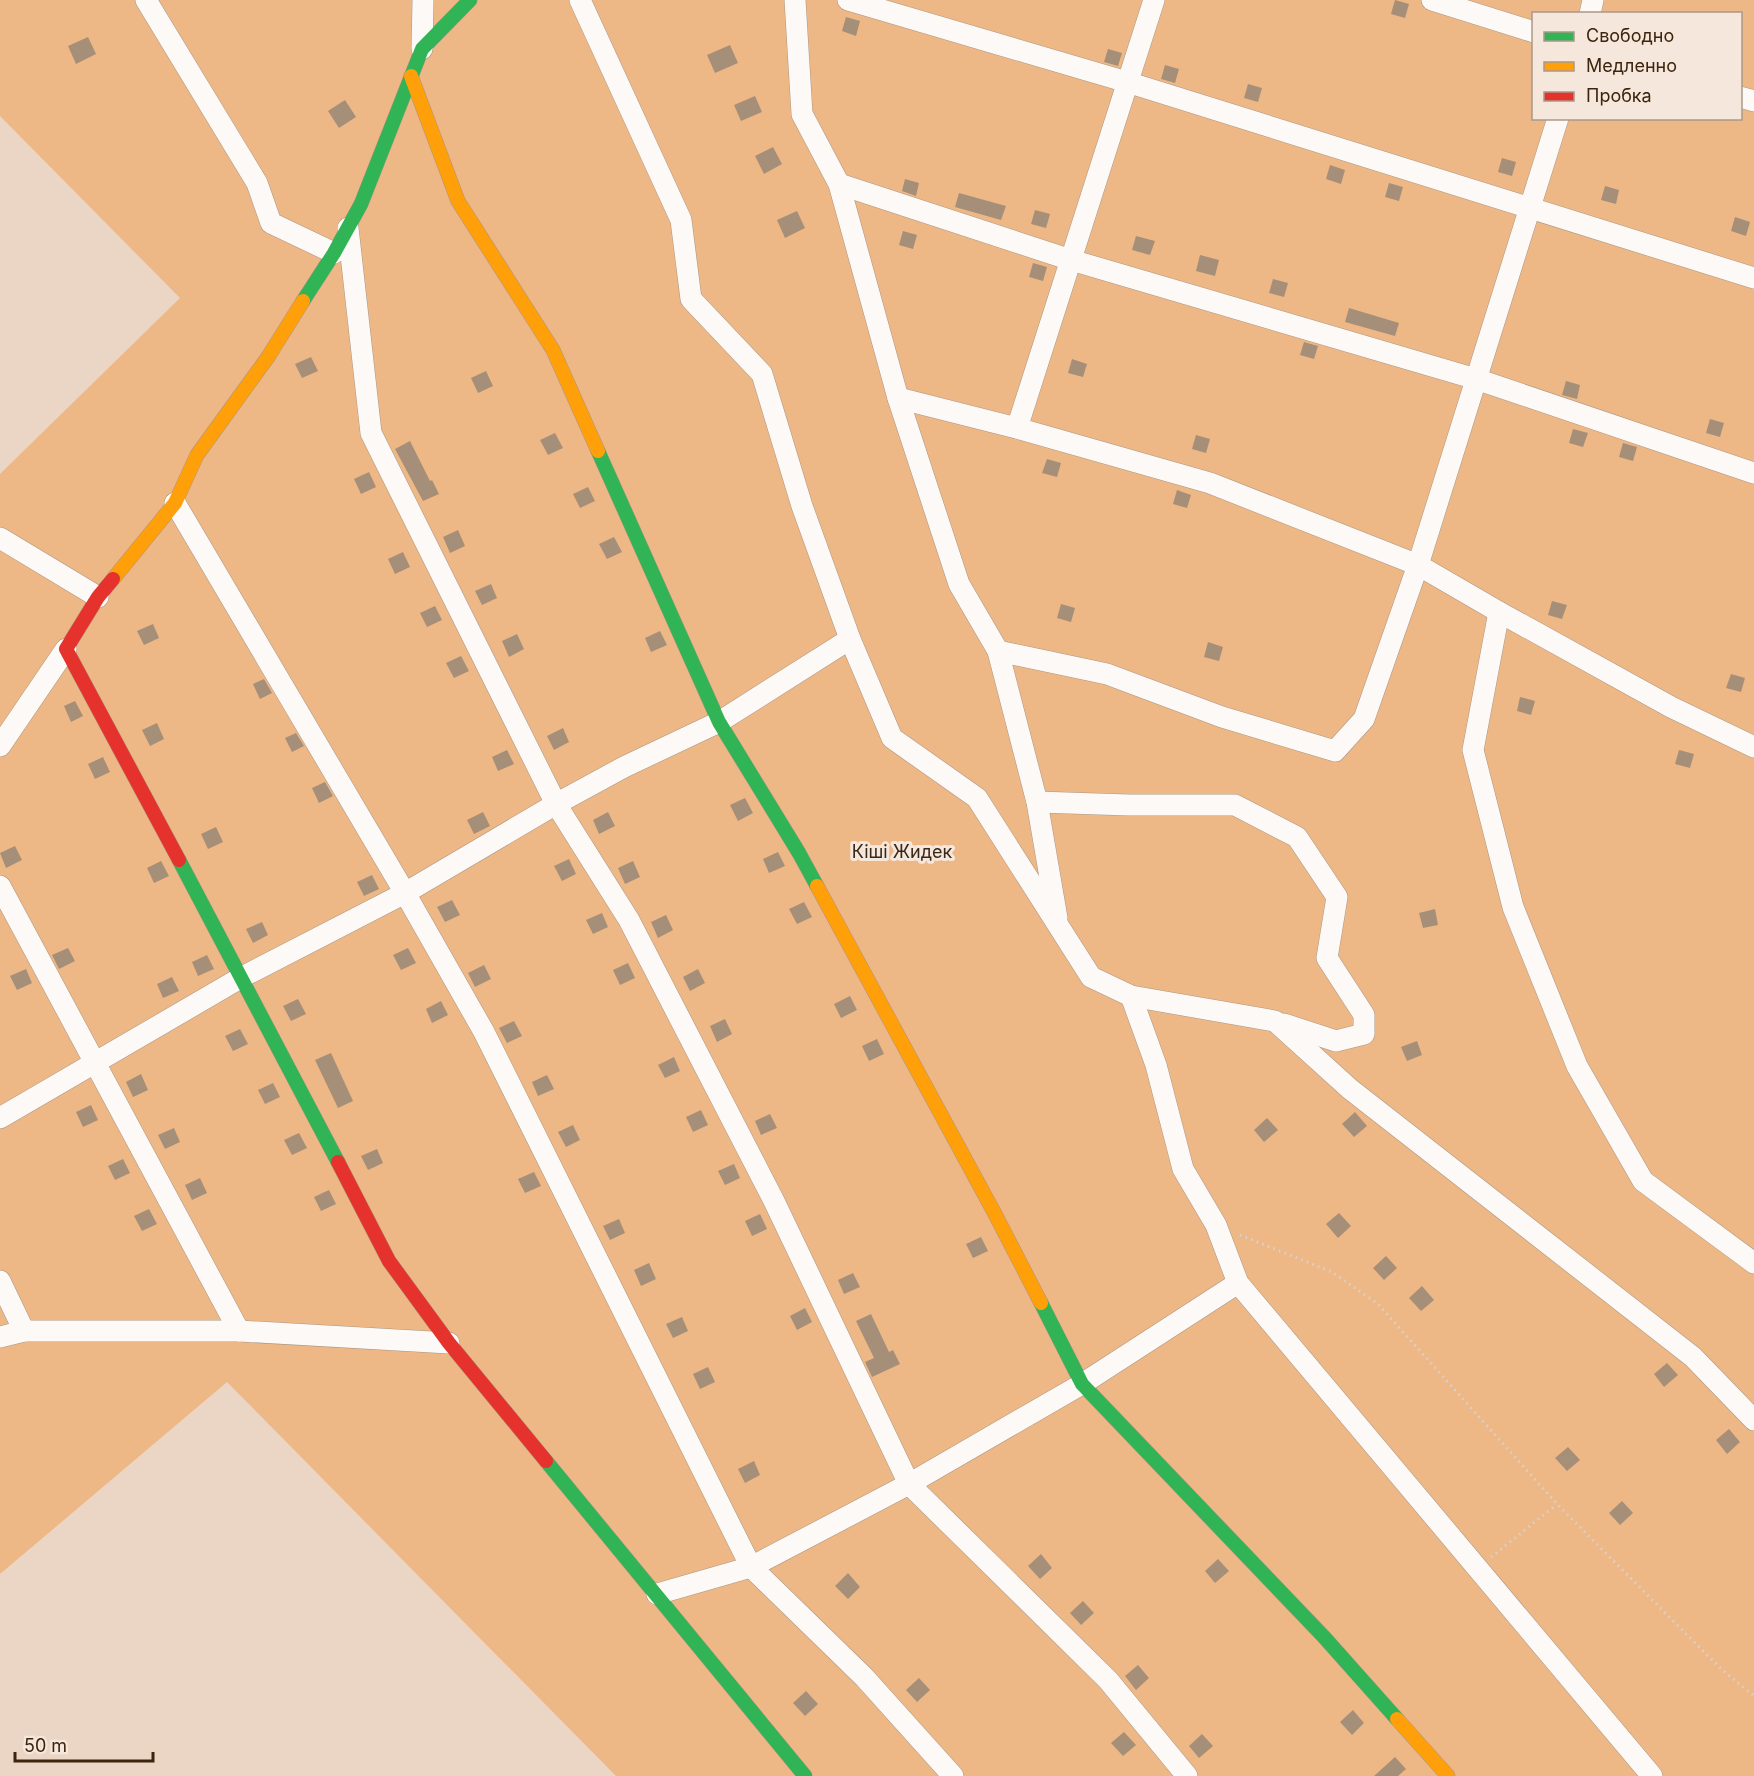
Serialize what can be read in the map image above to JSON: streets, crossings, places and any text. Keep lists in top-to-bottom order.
{
  "parks": ["Кіші Жидек"],
  "legend": ["Свободно", "Медленно", "Пробка"],
  "scale_bar": "50 m"
}
